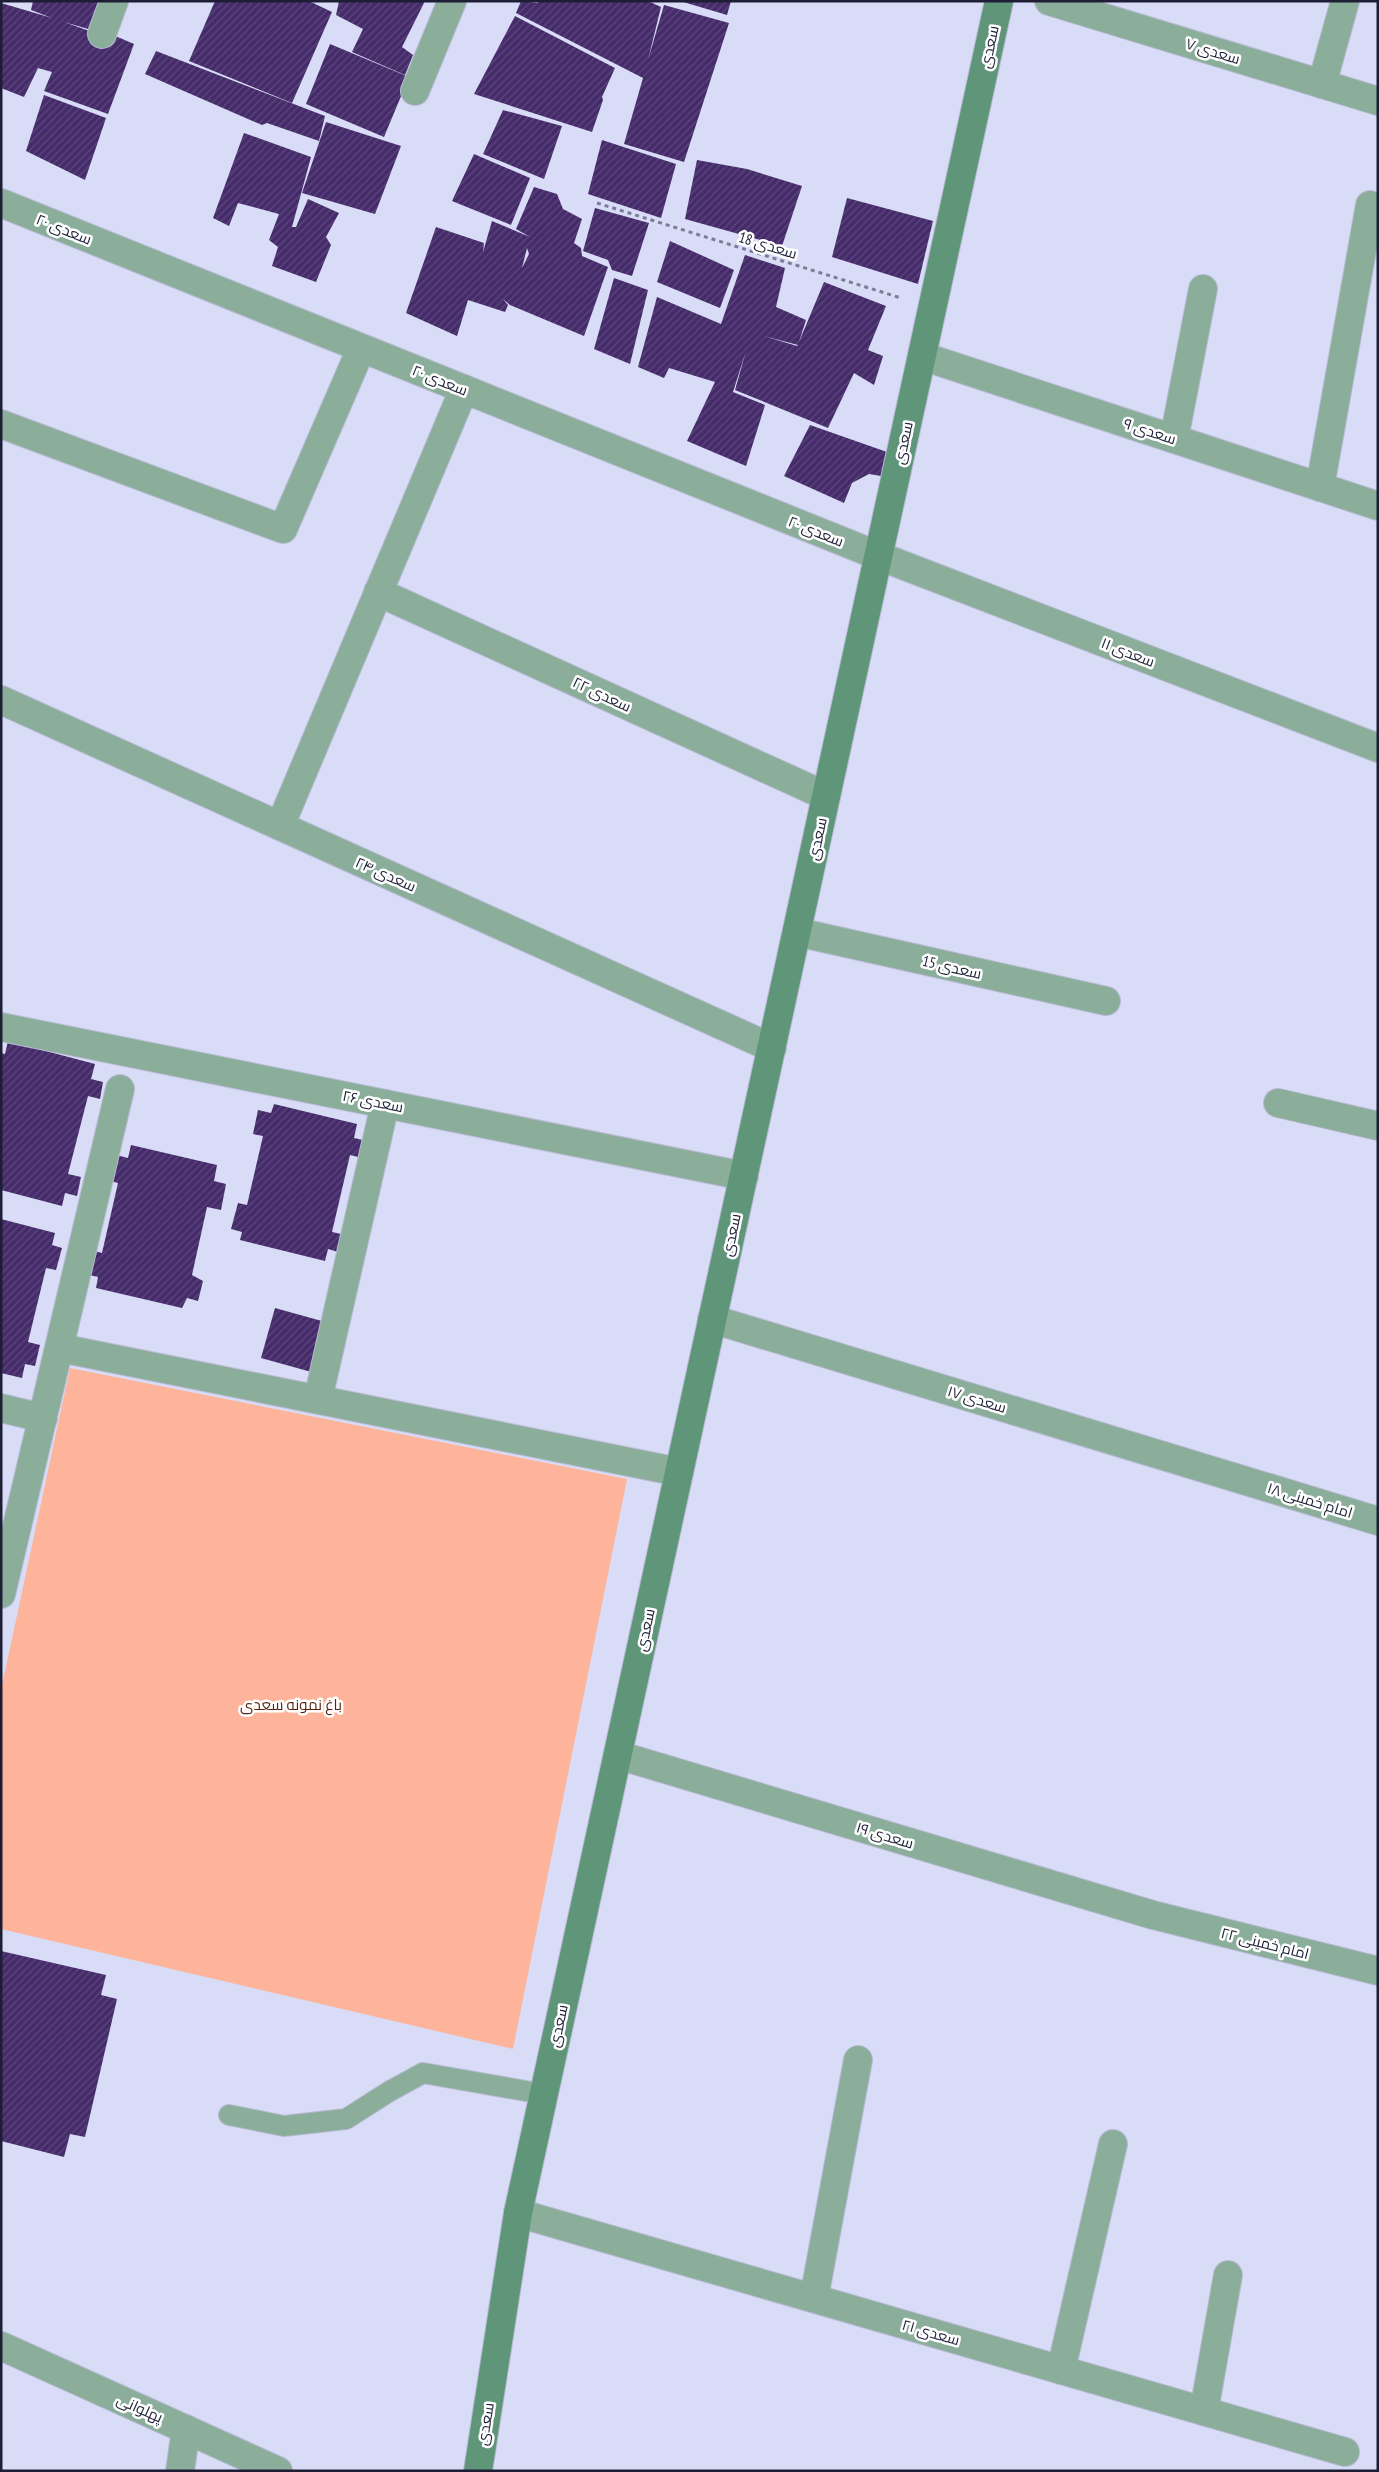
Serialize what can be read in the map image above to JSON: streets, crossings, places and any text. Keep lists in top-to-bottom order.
{
  "streets": {
    "main road": ["سعدی"],
    "street": [
      "سعدی ۷",
      "سعدی ۲۰",
      "سعدی ۹",
      "سعدی ۱۱",
      "سعدی ۲۲",
      "سعدی ۲۴",
      "سعدی 15",
      "سعدی ۲۶",
      "سعدی ۱۷",
      "امام خمینی ۱۸",
      "سعدی ۱۹",
      "امام خمینی ۲۲",
      "سعدی ۲۱",
      "پهلوانی"
    ],
    "path": ["سعدی 18"]
  },
  "crossings": [
    ["سعدی", "سعدی ۲۰"],
    ["سعدی", "سعدی 18"],
    ["سعدی", "سعدی ۹"],
    ["سعدی", "سعدی ۱۱"],
    ["سعدی", "سعدی ۲۲"],
    ["سعدی", "سعدی ۲۴"],
    ["سعدی", "سعدی 15"],
    ["سعدی", "سعدی ۲۶"],
    ["سعدی", "سعدی ۱۷"],
    ["سعدی", "سعدی ۱۹"],
    ["سعدی", "سعدی ۲۱"],
    ["سعدی ۲۰", "سعدی ۱۱"],
    ["سعدی ۱۷", "امام خمینی ۱۸"],
    ["سعدی ۱۹", "امام خمینی ۲۲"]
  ],
  "parks": ["باغ نمونه سعدی"]
}
